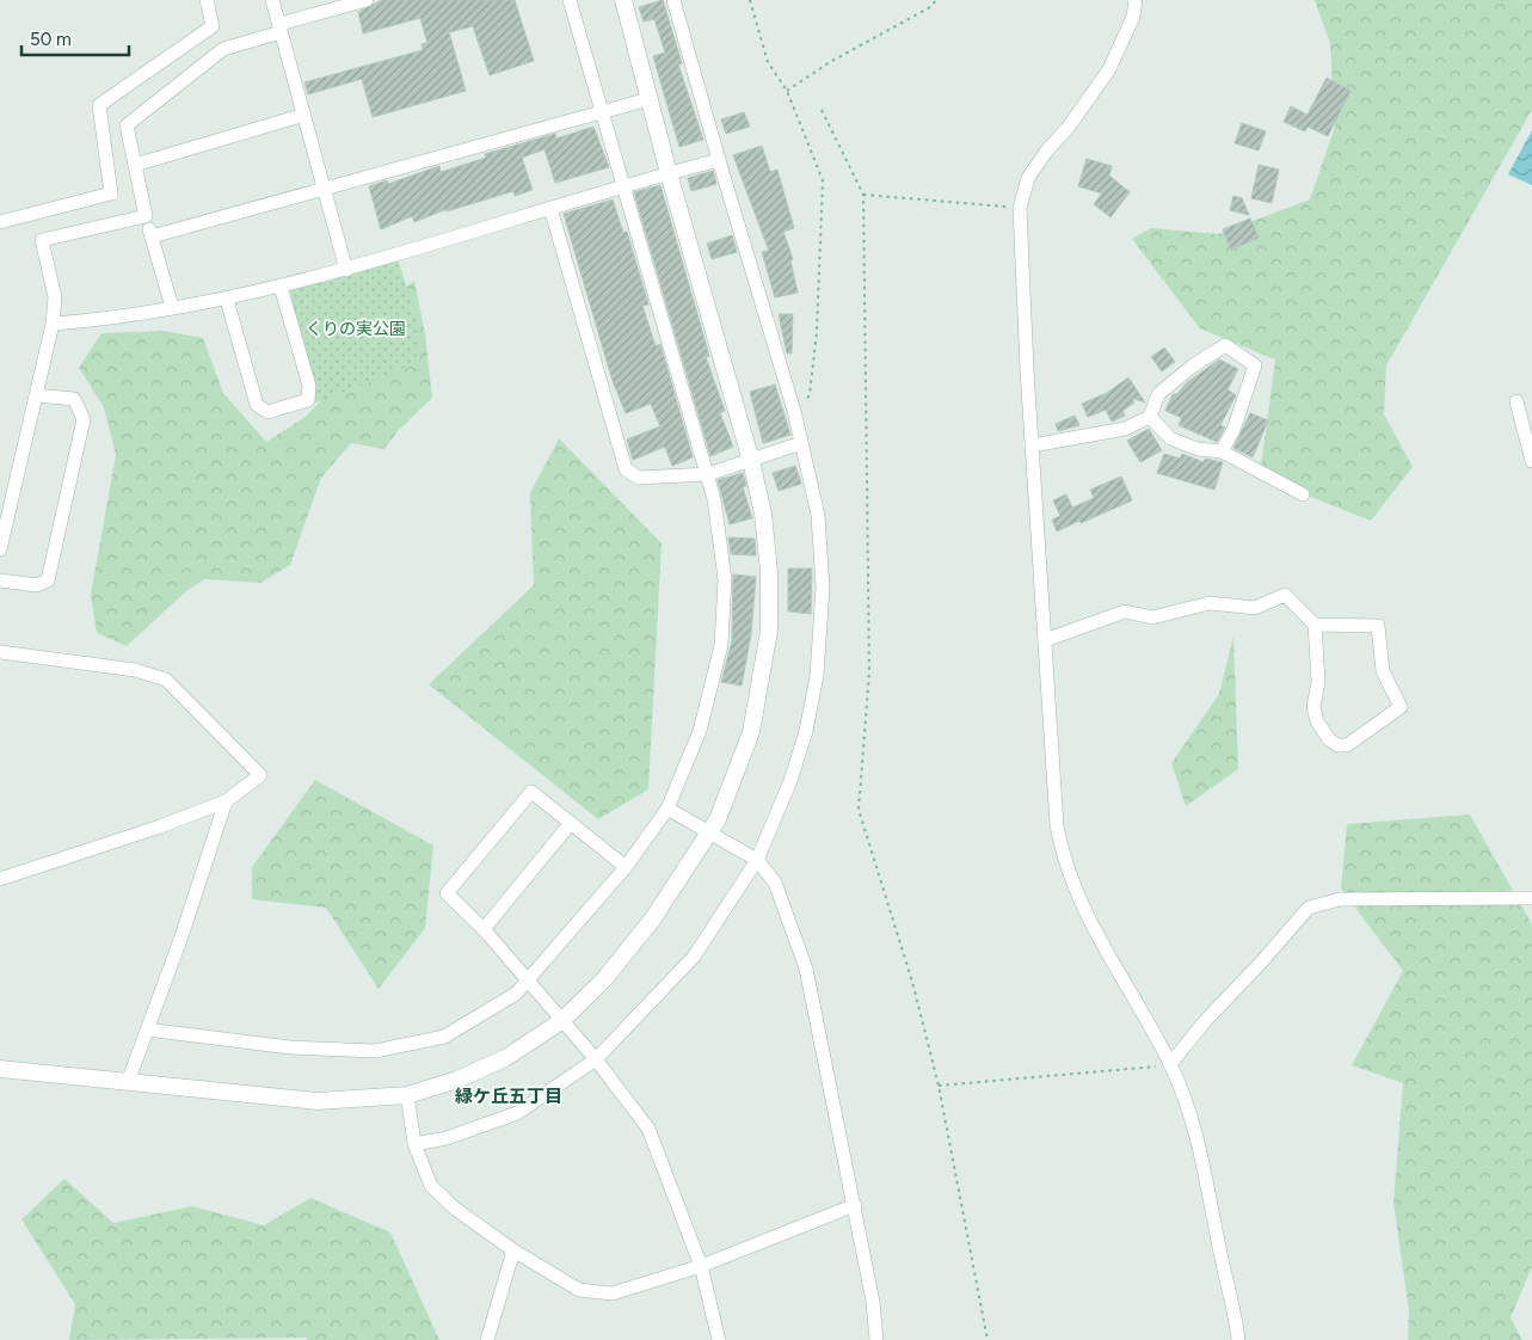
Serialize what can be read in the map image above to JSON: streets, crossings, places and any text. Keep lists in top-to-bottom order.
{
  "districts": ["緑ケ丘五丁目"],
  "parks": ["くりの実公園"],
  "scale_bar": "50 m"
}
